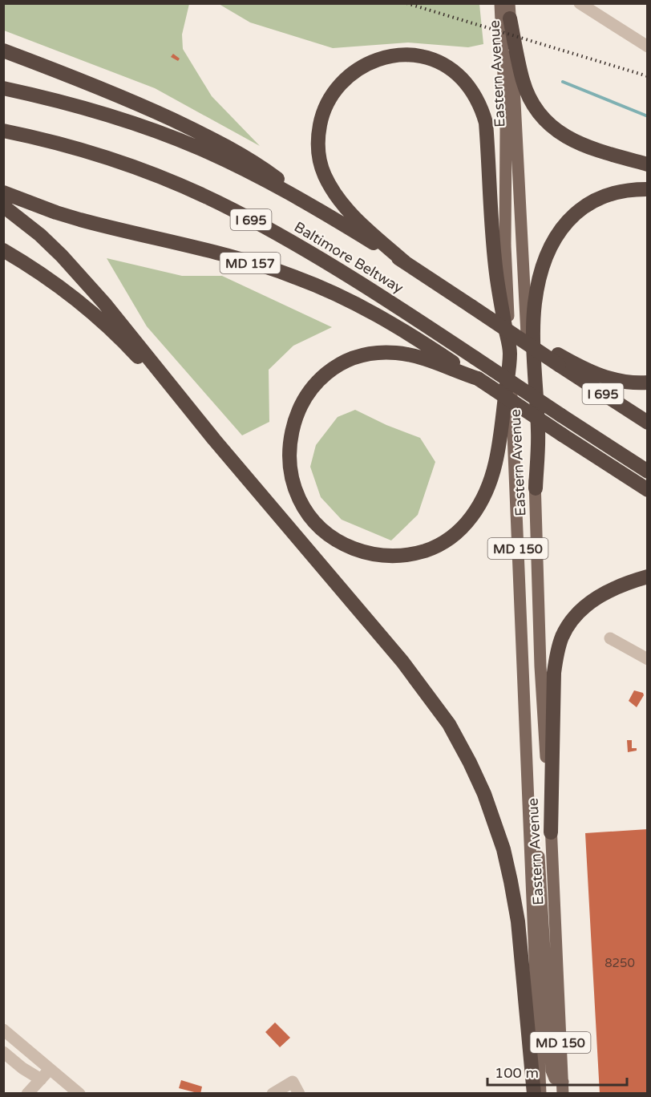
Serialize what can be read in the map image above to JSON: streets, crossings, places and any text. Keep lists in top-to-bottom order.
{
  "streets": {
    "highway": ["I 695", "Baltimore Beltway", "MD 157"],
    "main road": ["Eastern Avenue", "MD 150"]
  },
  "house_numbers": ["8250"],
  "scale_bar": "100 m"
}
